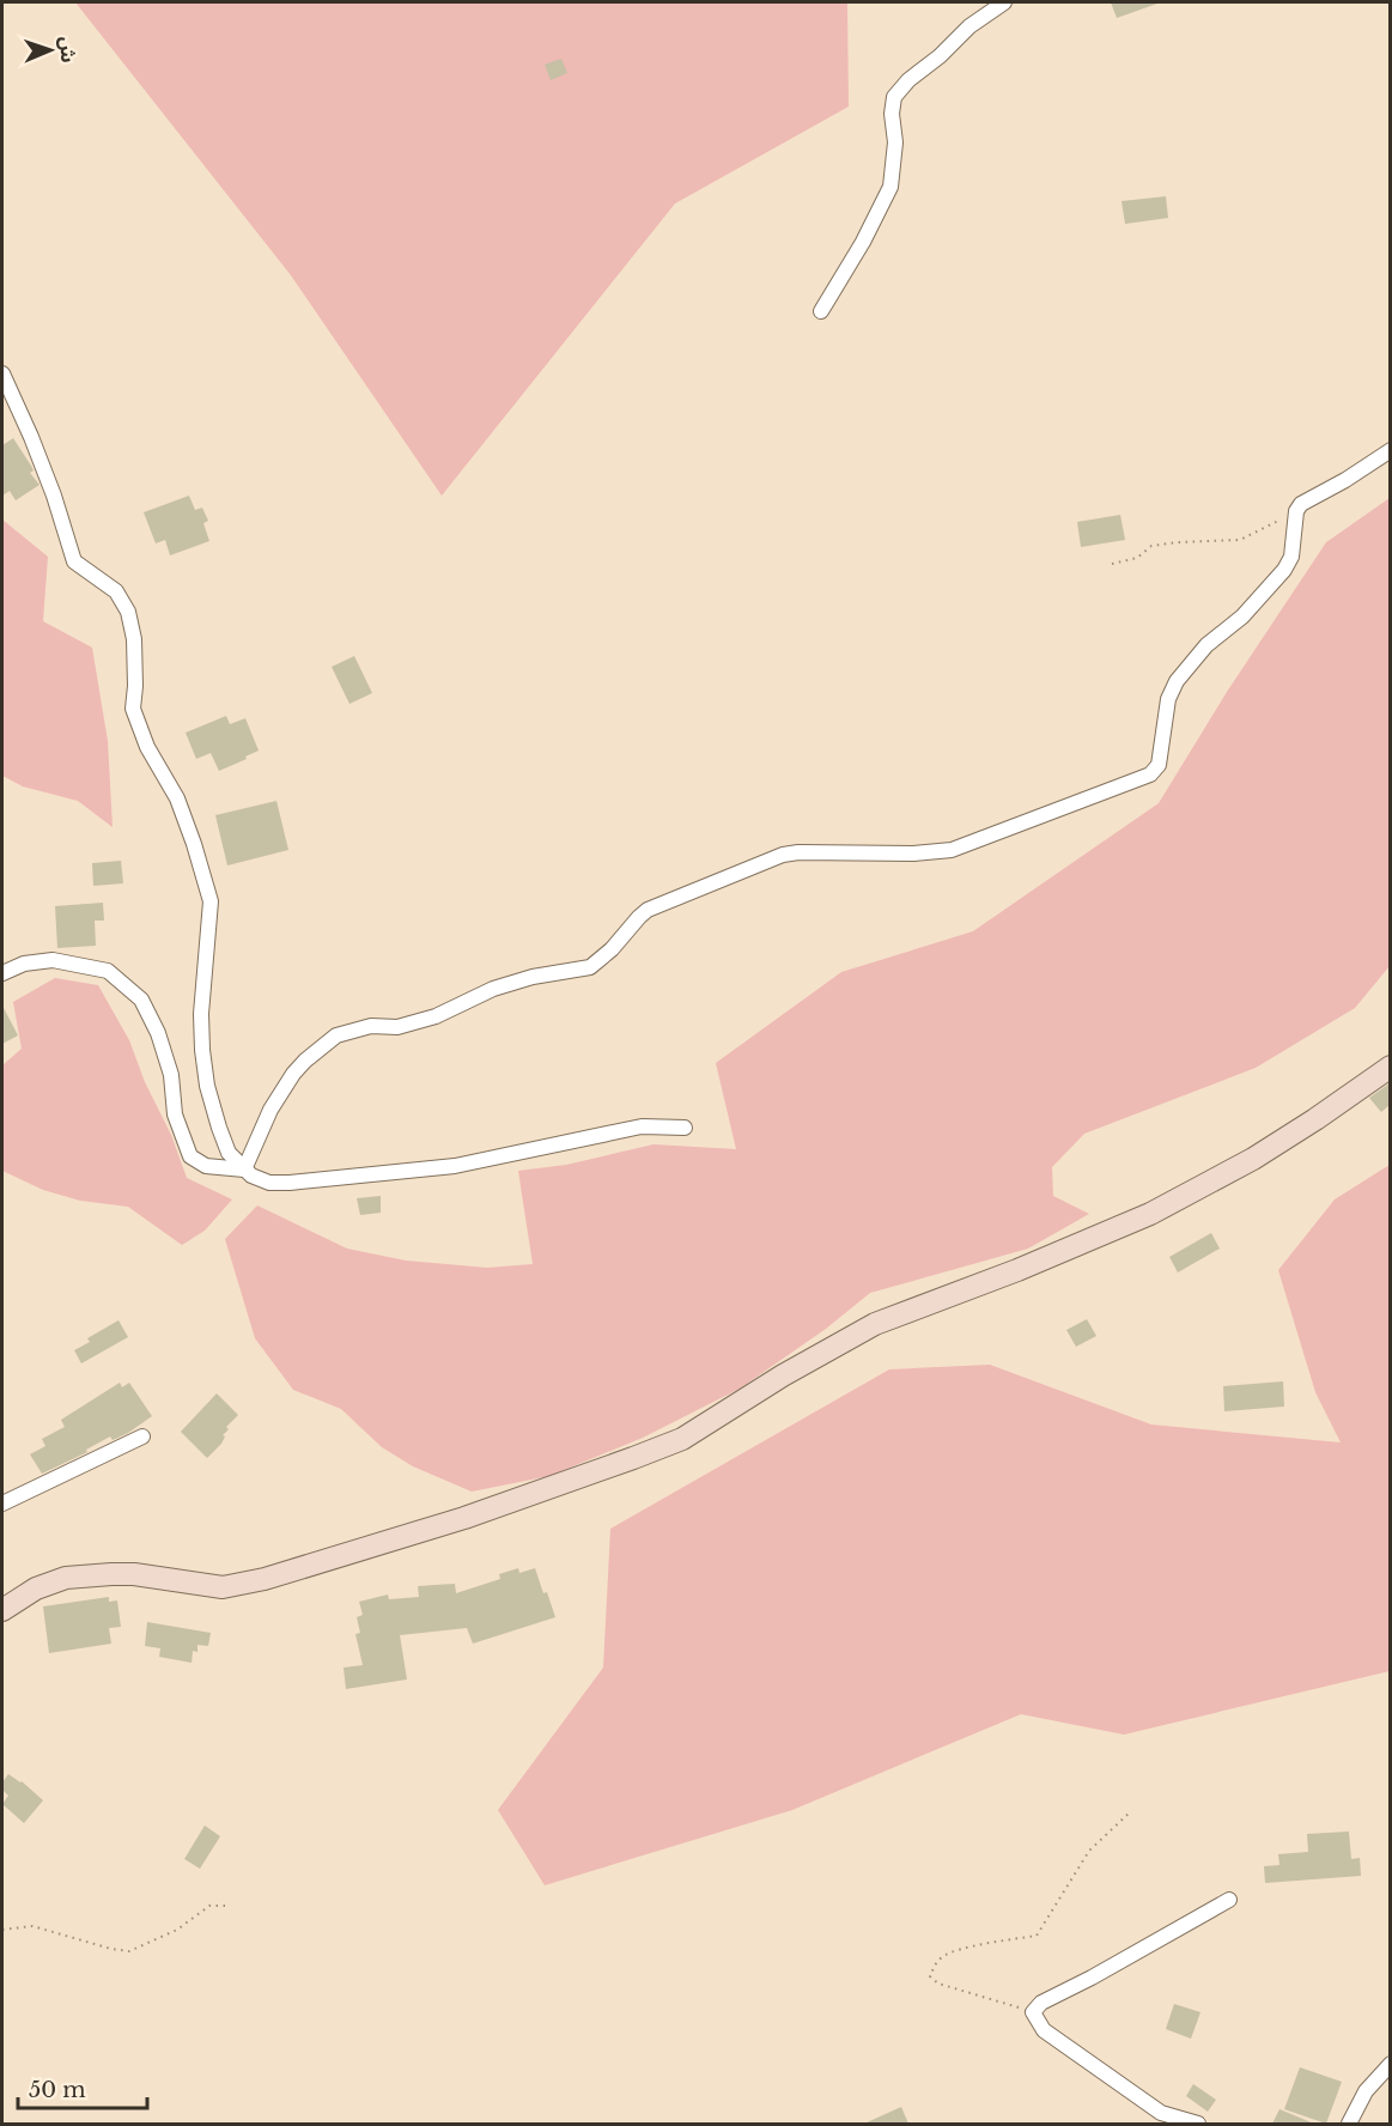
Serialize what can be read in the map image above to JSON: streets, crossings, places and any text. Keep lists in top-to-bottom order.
{
  "scale_bar": "50 m",
  "north": "right"
}
